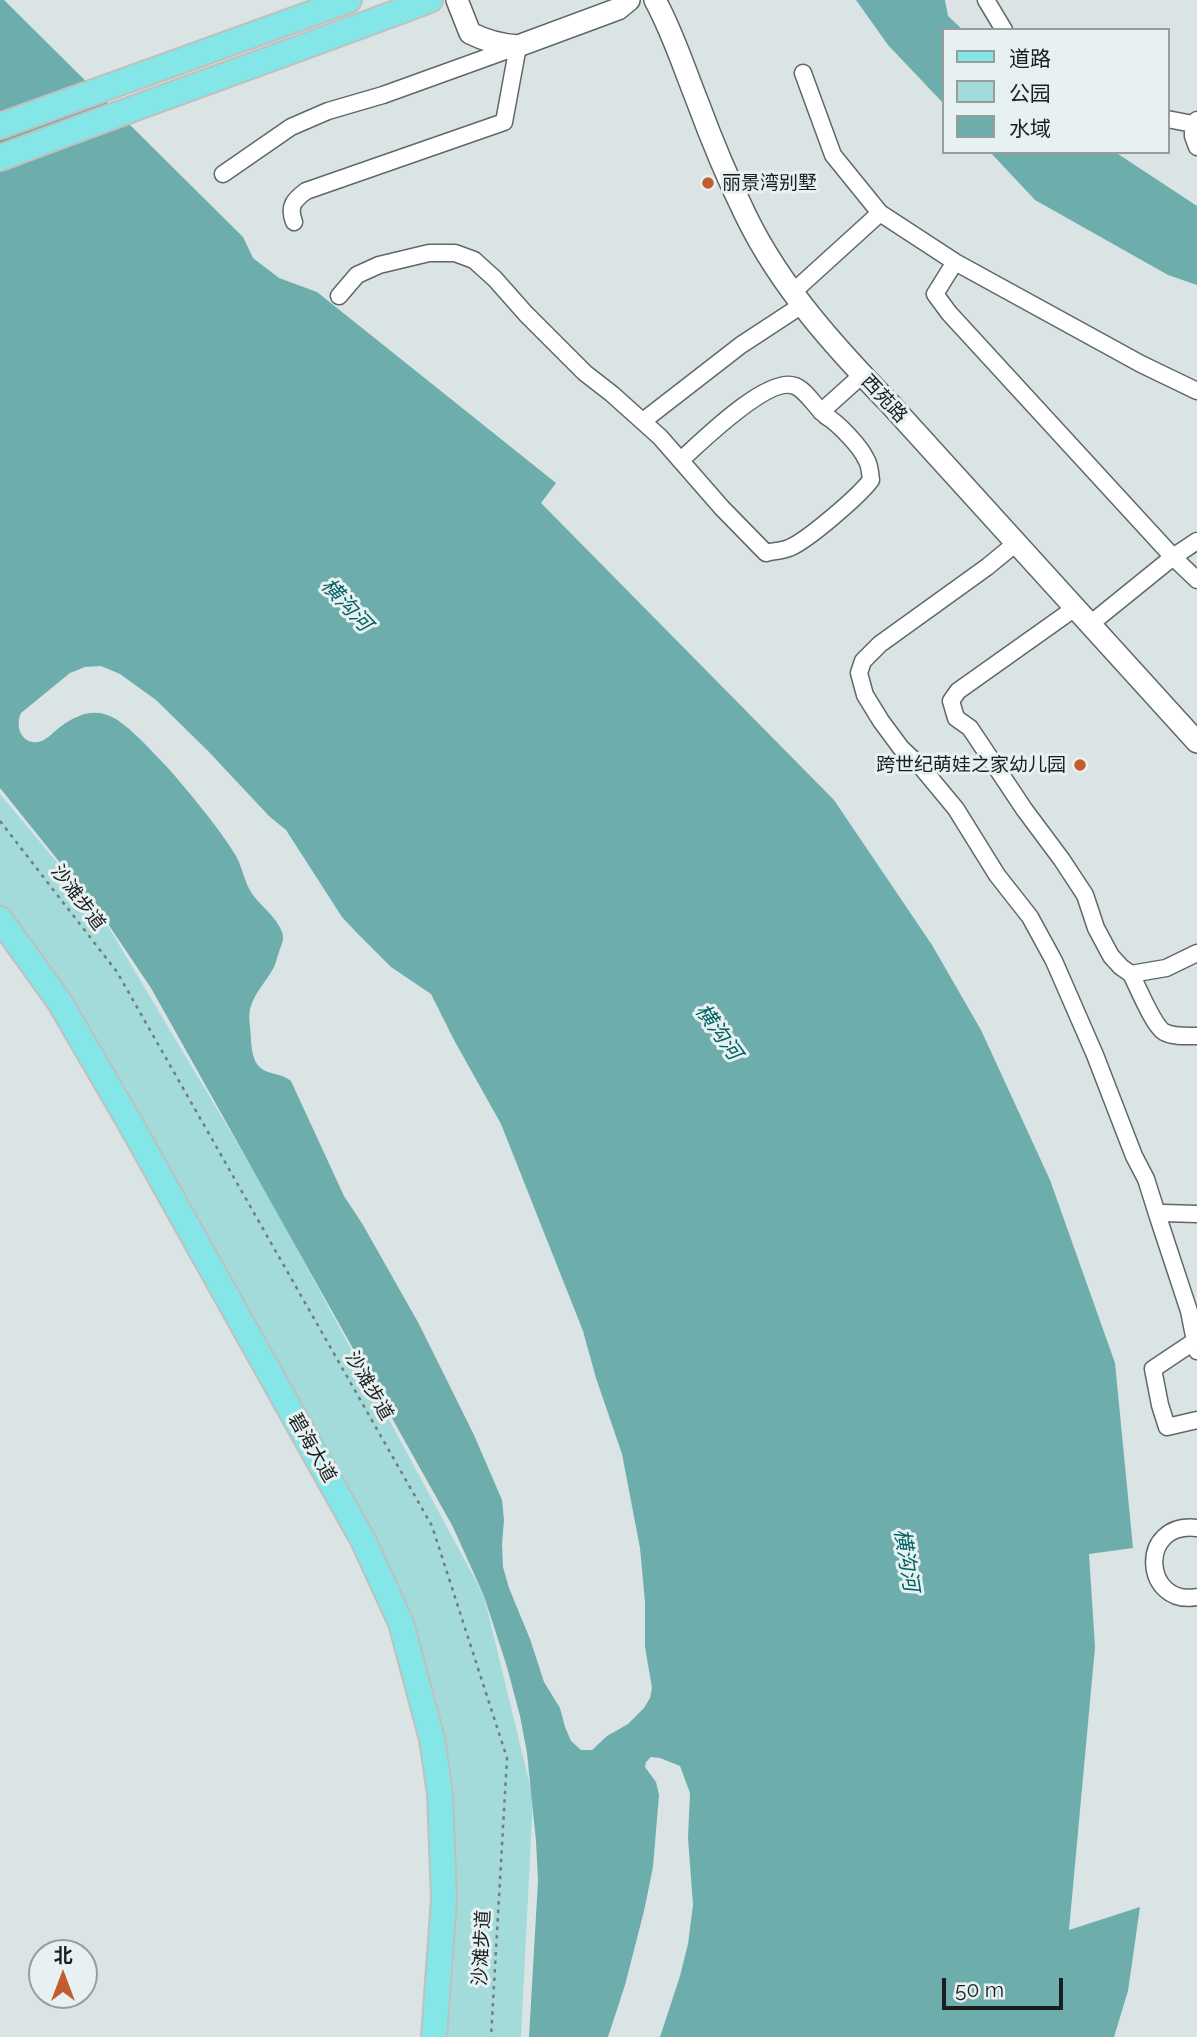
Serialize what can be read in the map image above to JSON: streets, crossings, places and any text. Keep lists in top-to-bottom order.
{
  "streets": {
    "main road": ["西苑路", "碧海大道"],
    "path": ["沙滩步道"]
  },
  "water": ["横沟河"],
  "places": ["丽景湾别墅", "跨世纪萌娃之家幼儿园"],
  "legend": ["道路", "公园", "水域"],
  "scale_bar": "50 m",
  "north": "top"
}
